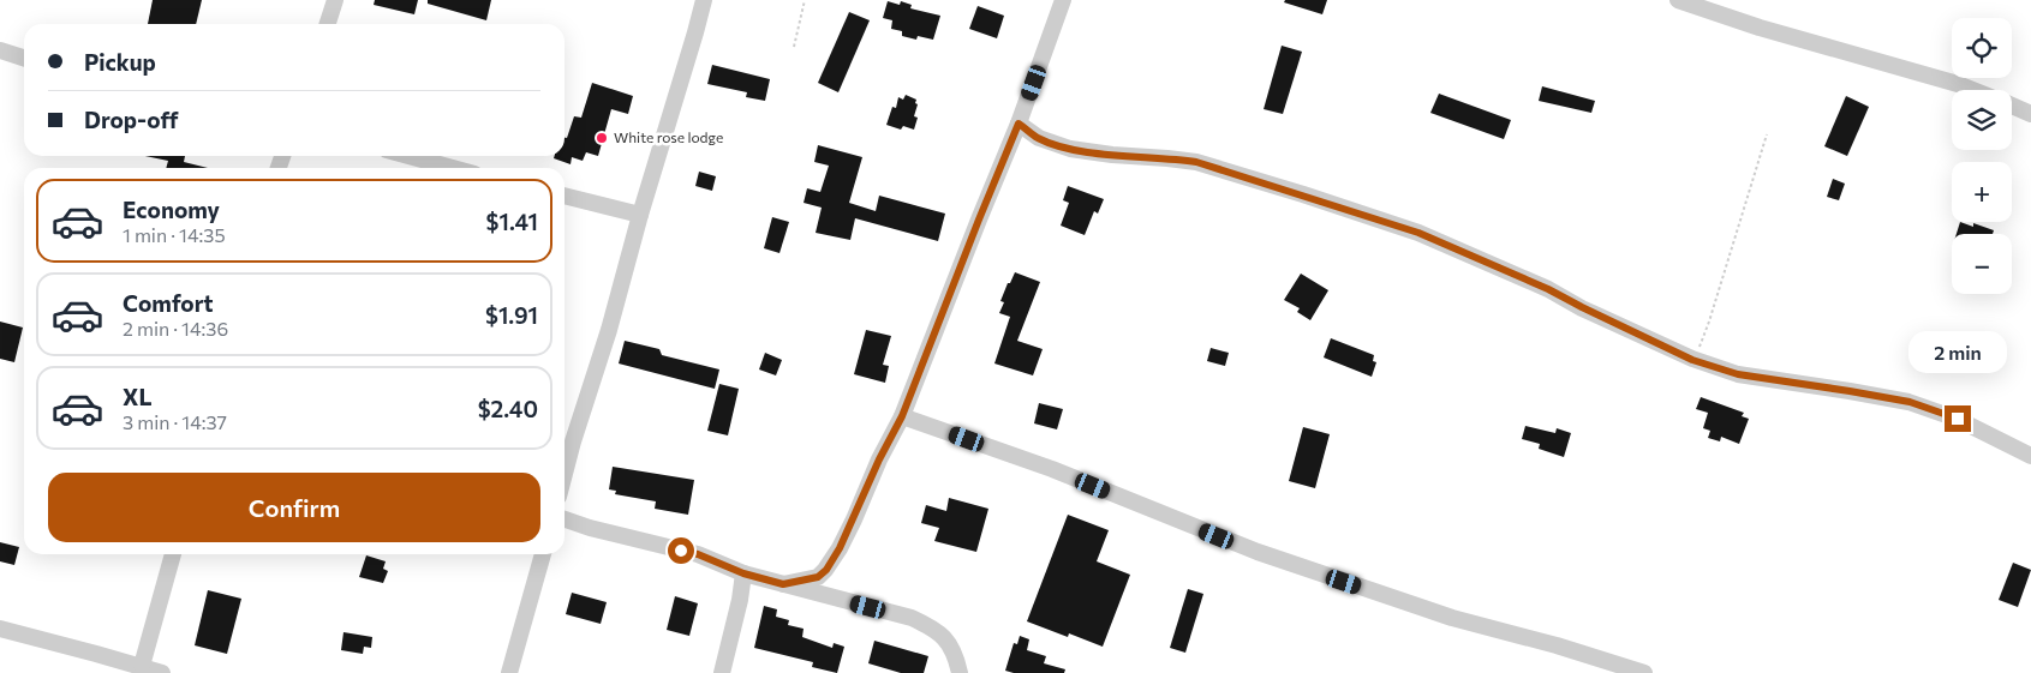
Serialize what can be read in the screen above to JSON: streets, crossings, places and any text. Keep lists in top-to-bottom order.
{
  "places": ["White rose lodge"],
  "page": {
    "map_buttons": ["+", "−"],
    "banner": ["Pickup", "Drop-off"],
    "list": [
      {
        "name": "Economy",
        "note": "1 min · 14:35",
        "value": "$1.41"
      },
      {
        "name": "Comfort",
        "note": "2 min · 14:36",
        "value": "$1.91"
      },
      {
        "name": "XL",
        "note": "3 min · 14:37",
        "value": "$2.40"
      }
    ],
    "bubble": "2 min",
    "buttons": "Confirm"
  }
}
